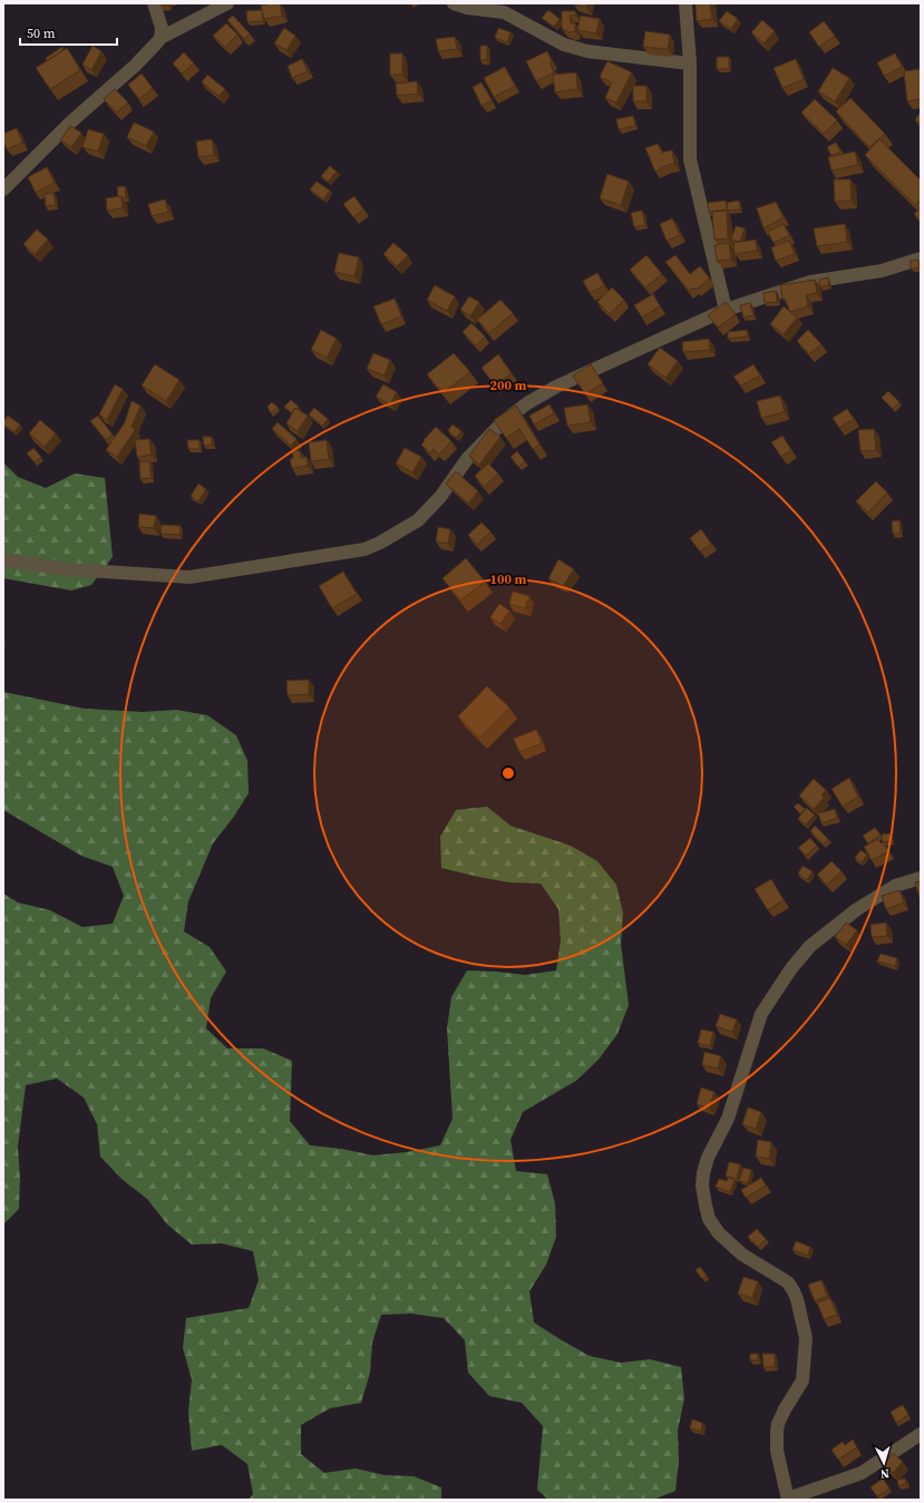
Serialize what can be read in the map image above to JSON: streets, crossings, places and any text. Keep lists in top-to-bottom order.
{
  "scale_bar": "50 m",
  "north": "bottom",
  "rings": ["200 m", "100 m"]
}
